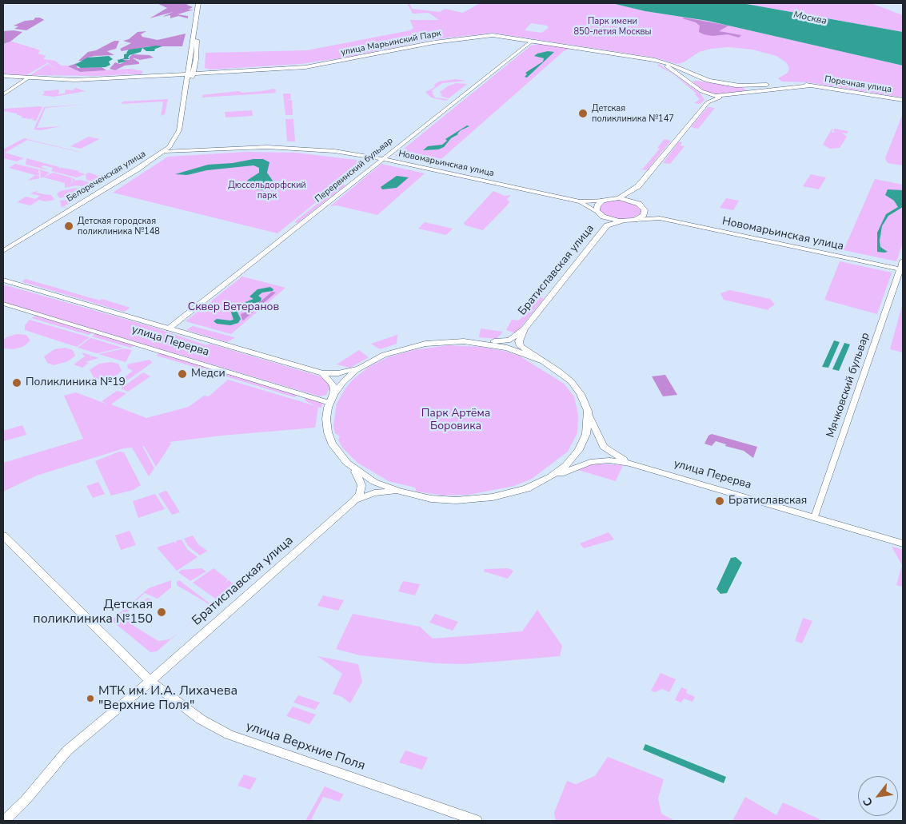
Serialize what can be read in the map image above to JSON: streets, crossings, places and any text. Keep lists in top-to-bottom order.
{
  "streets": {
    "main road": [
      "улица Марьинский Парк",
      "Поречная улица",
      "Белореченская улица",
      "Братиславская улица",
      "улица Перерва",
      "улица Верхние Поля"
    ],
    "street": ["Новомарьинская улица", "Перервинский бульвар", "Мячковский бульвар"]
  },
  "crossings": [
    ["улица Марьинский Парк", "Поречная улица"],
    ["улица Марьинский Парк", "Перервинский бульвар"],
    ["Поречная улица", "Перервинский бульвар"],
    ["Новомарьинская улица", "Перервинский бульвар"],
    ["Новомарьинская улица", "Белореченская улица"],
    ["Новомарьинская улица", "Братиславская улица"],
    ["Новомарьинская улица", "Мячковский бульвар"],
    ["Перервинский бульвар", "улица Перерва"],
    ["Братиславская улица", "улица Перерва"],
    ["Братиславская улица", "улица Верхние Поля"],
    ["улица Перерва", "Мячковский бульвар"]
  ],
  "water": ["Москва"],
  "parks": [
    "Парк имени 850-летия Москвы",
    "Дюссельдорфский парк",
    "Сквер Ветеранов",
    "Парк Артёма Боровика"
  ],
  "places": [
    "Детская поликлиника №147",
    "Детская городская поликлиника №148",
    "Медси",
    "Поликлиника №19",
    "Братиславская",
    "Детская поликлиника №150",
    "МТК им. И.А. Лихачева \"Верхние Поля\""
  ],
  "north": "bottom left"
}
